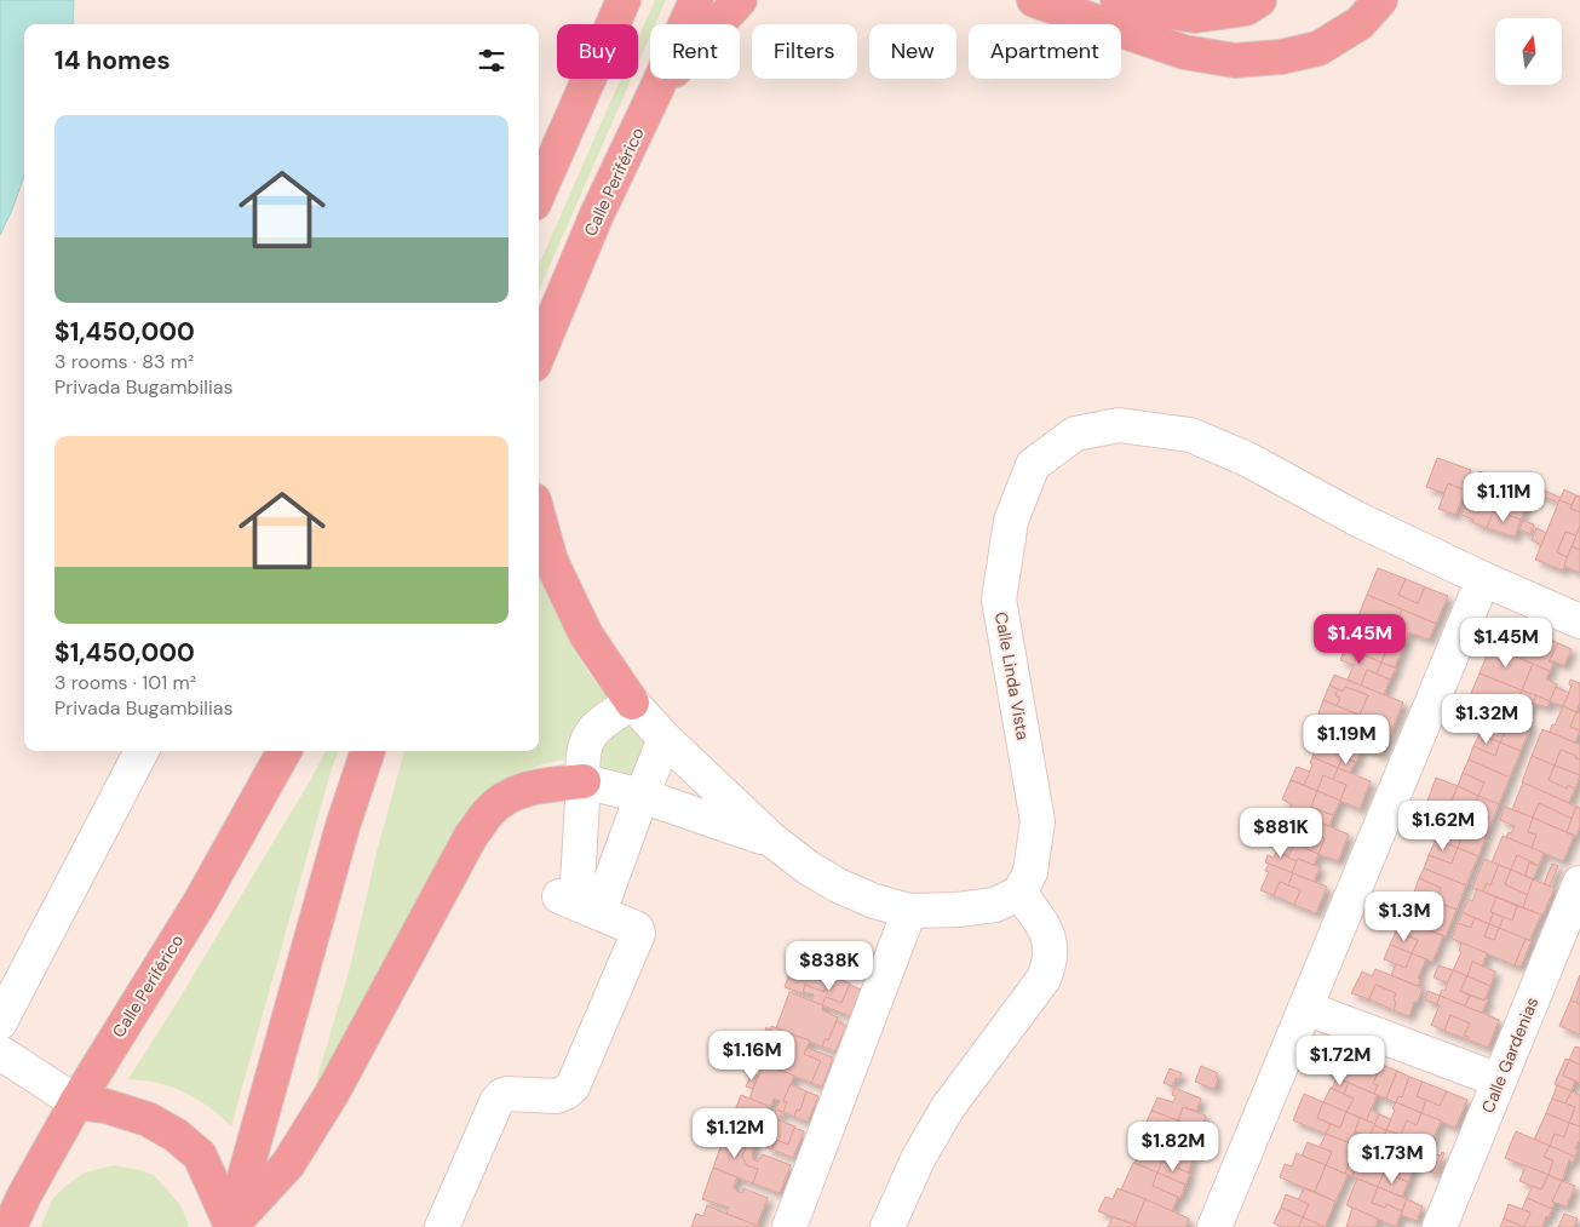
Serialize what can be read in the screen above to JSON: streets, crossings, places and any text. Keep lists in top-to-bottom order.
{
  "streets": {
    "highway": ["Calle Periférico"],
    "street": ["Calle Linda Vista", "Calle Gardenias"]
  },
  "north": "top",
  "page": {
    "chip": [
      "Buy",
      "Rent",
      "Filters",
      "New",
      "Apartment"
    ],
    "heading": "14 homes",
    "list": [
      {
        "name": "$1,450,000",
        "note": "3 rooms · 83 m² · Privada Bugambilias"
      },
      {
        "name": "$1,450,000",
        "note": "3 rooms · 101 m² · Privada Bugambilias"
      }
    ],
    "price": [
      "$1.11M",
      "$1.45M",
      "$1.45M",
      "$1.32M",
      "$1.19M",
      "$1.62M",
      "$881K",
      "$1.3M",
      "$838K",
      "$1.16M",
      "$1.72M",
      "$1.12M",
      "$1.82M",
      "$1.73M"
    ]
  }
}
